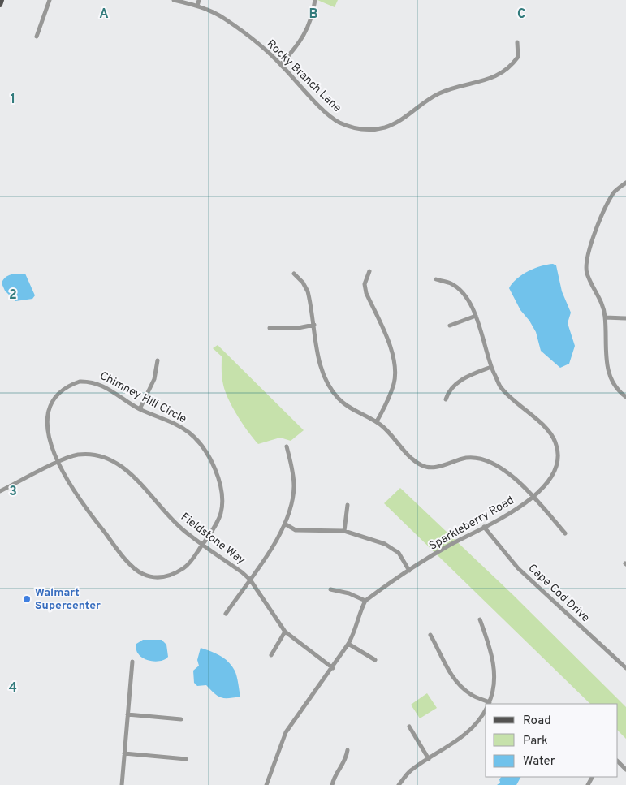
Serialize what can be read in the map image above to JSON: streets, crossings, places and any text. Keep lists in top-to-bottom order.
{
  "streets": {
    "street": [
      "Rocky Branch Lane",
      "Chimney Hill Circle",
      "Sparkleberry Road",
      "Fieldstone Way",
      "Cape Cod Drive"
    ]
  },
  "crossings": [
    ["Chimney Hill Circle", "Fieldstone Way"],
    ["Sparkleberry Road", "Cape Cod Drive"]
  ],
  "places": ["Walmart Supercenter"],
  "legend": ["Road", "Park", "Water"],
  "grid": {
    "columns": ["A", "B", "C"],
    "rows": [
      "1",
      "2",
      "3",
      "4"
    ]
  }
}
